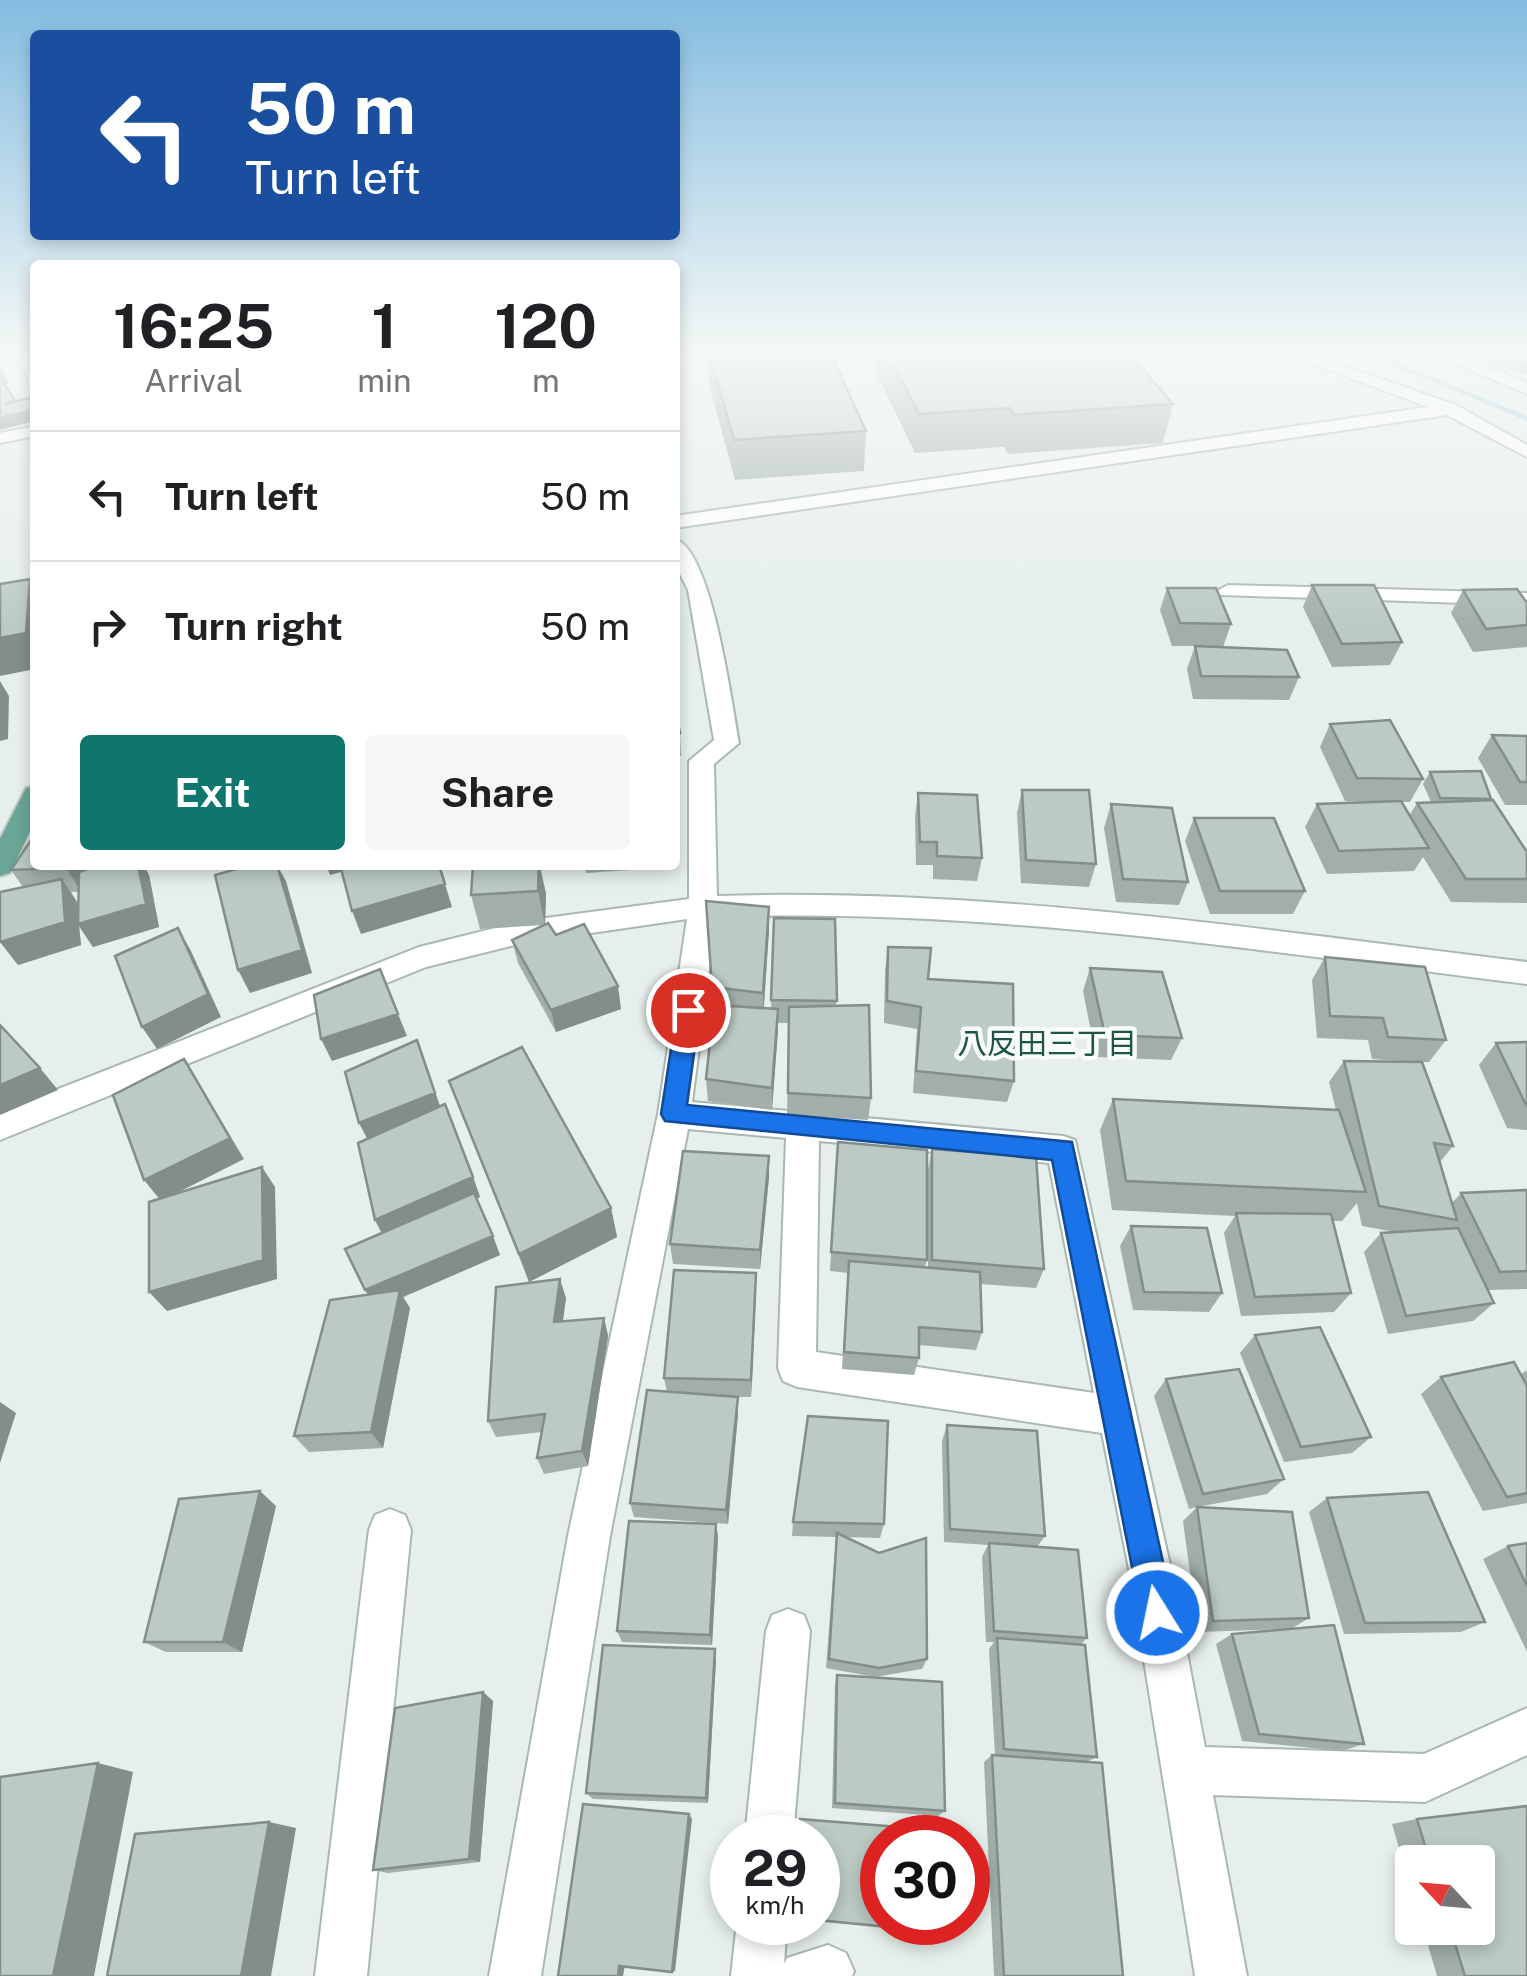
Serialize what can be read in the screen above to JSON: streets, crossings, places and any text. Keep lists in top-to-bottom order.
{
  "districts": ["八反田三丁目"],
  "north": "top left",
  "page": {
    "turn": ["50 m", "Turn left"],
    "eta": [
      "16:25",
      "Arrival",
      "1",
      "min",
      "120",
      "m"
    ],
    "list": [
      {
        "name": "Turn left",
        "value": "50 m"
      },
      {
        "name": "Turn right",
        "value": "50 m"
      }
    ],
    "buttons": ["Exit", "Share"],
    "speed": "29 km/h",
    "limit": "30"
  }
}
